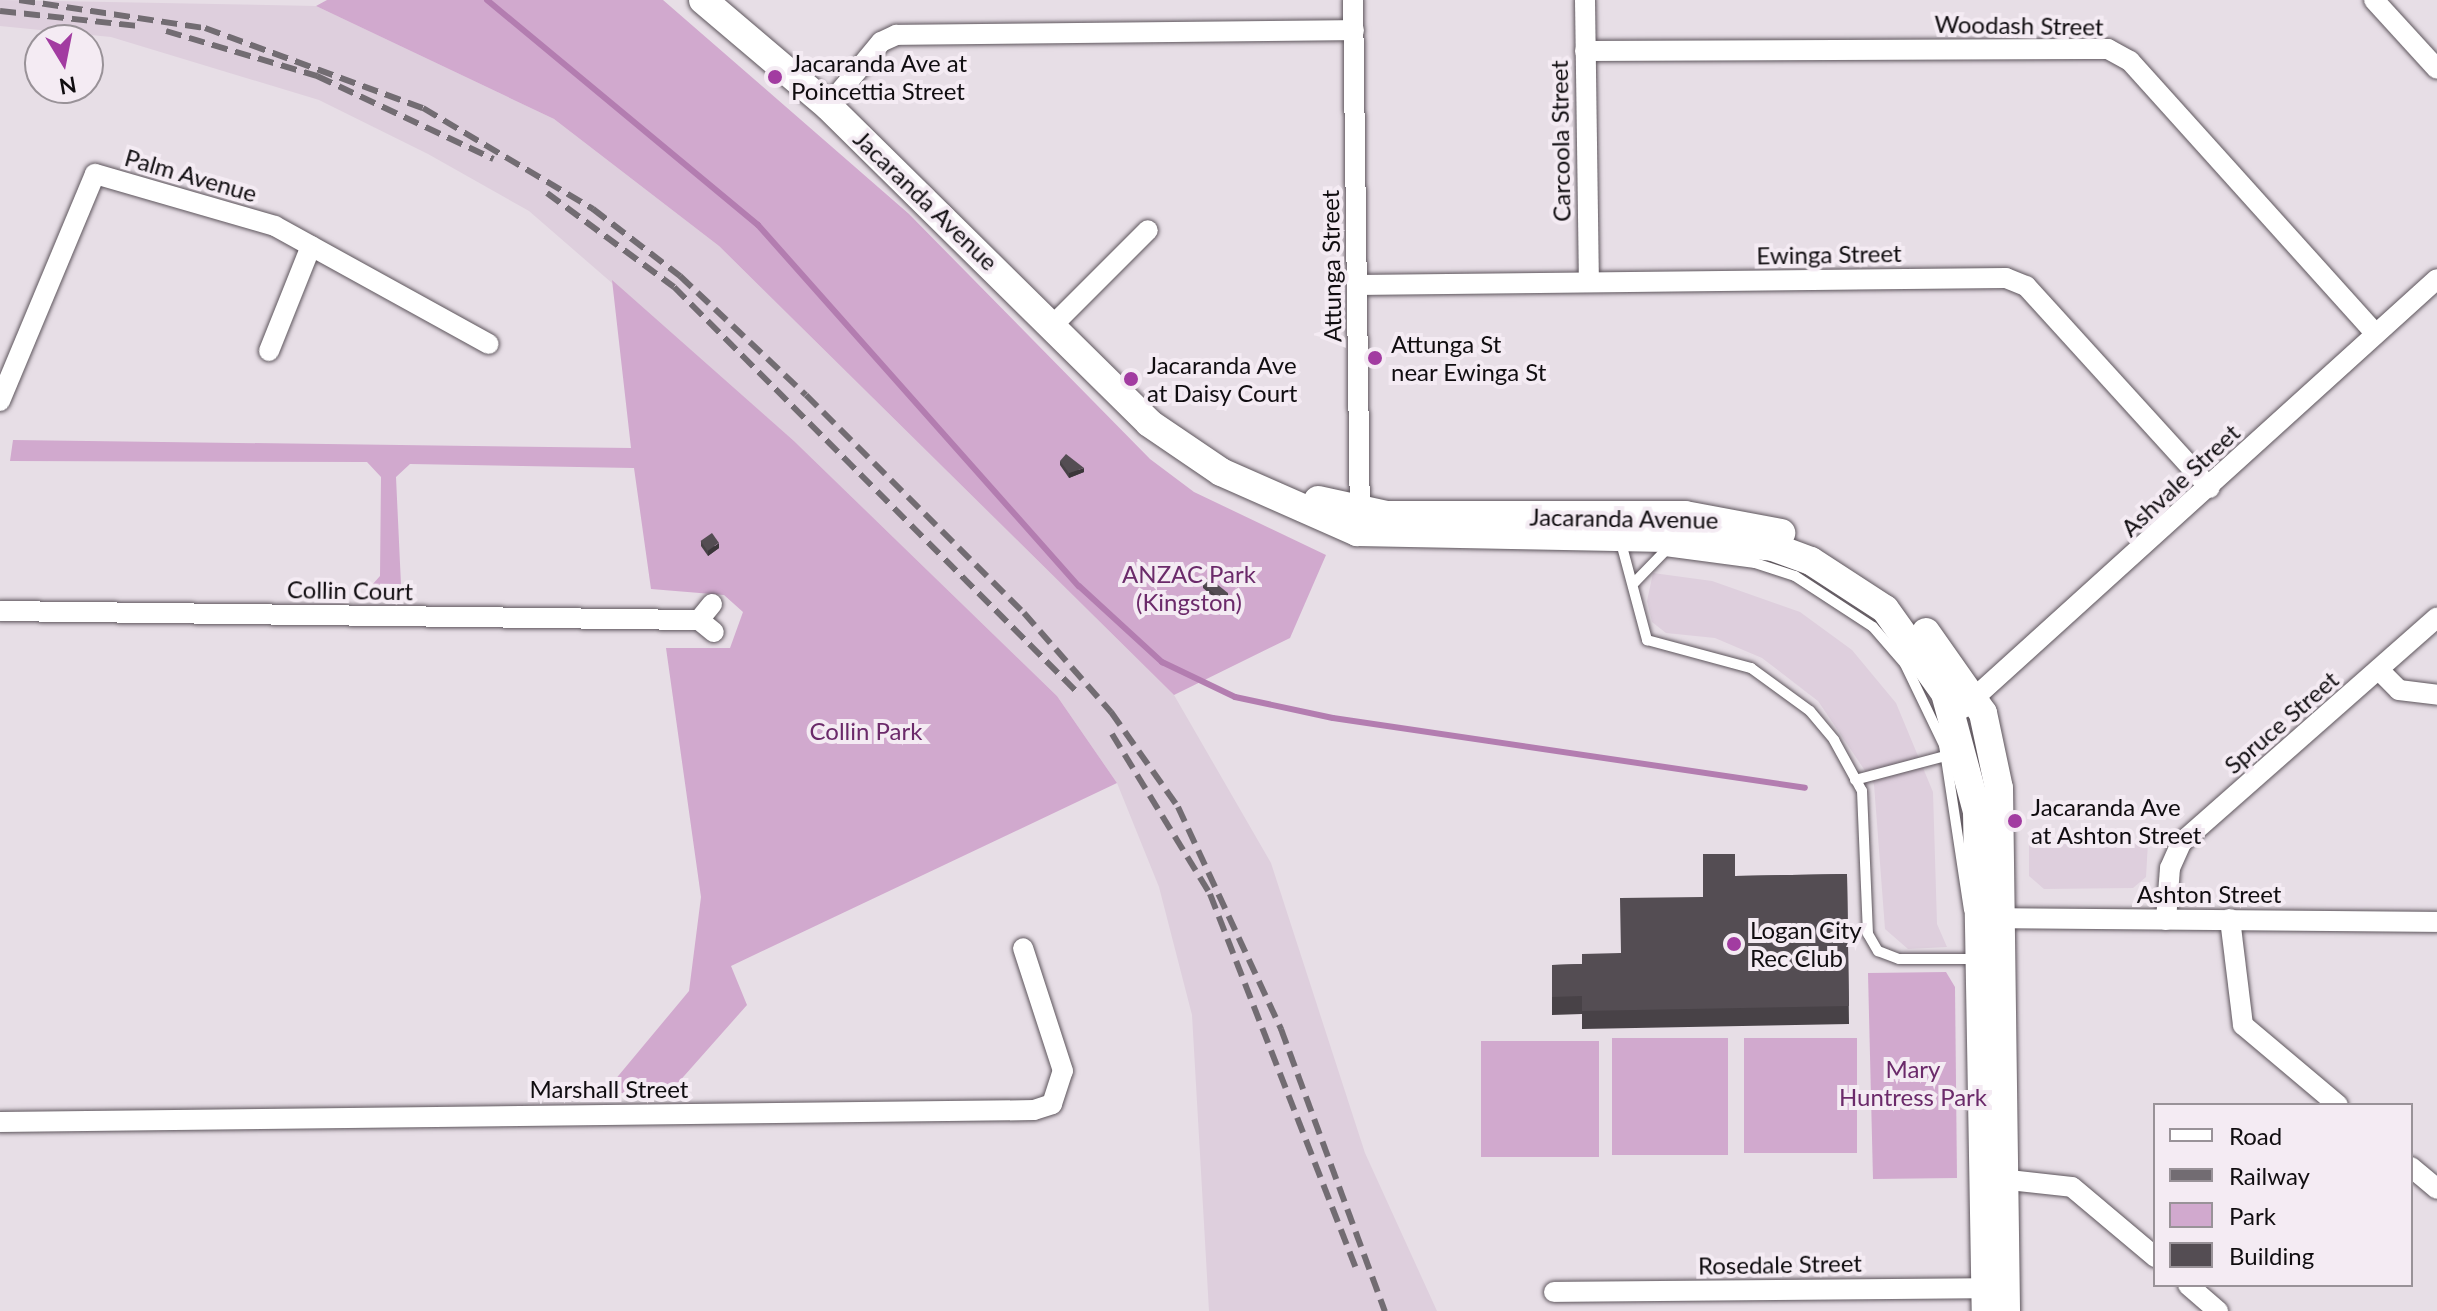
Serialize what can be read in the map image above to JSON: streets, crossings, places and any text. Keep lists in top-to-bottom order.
{
  "streets": {
    "street": [
      "Woodash Street",
      "Carcoola Street",
      "Palm Avenue",
      "Jacaranda Avenue",
      "Ewinga Street",
      "Attunga Street",
      "Ashvale Street",
      "Collin Court",
      "Spruce Street",
      "Ashton Street",
      "Marshall Street",
      "Rosedale Street"
    ]
  },
  "crossings": [
    ["Woodash Street", "Carcoola Street"],
    ["Woodash Street", "Ashvale Street"],
    ["Carcoola Street", "Ewinga Street"],
    ["Jacaranda Avenue", "Attunga Street"],
    ["Jacaranda Avenue", "Ashvale Street"],
    ["Jacaranda Avenue", "Ashton Street"],
    ["Jacaranda Avenue", "Rosedale Street"],
    ["Ewinga Street", "Attunga Street"],
    ["Ewinga Street", "Ashvale Street"],
    ["Spruce Street", "Ashton Street"]
  ],
  "parks": ["ANZAC Park (Kingston)", "Collin Park", "Mary Huntress Park"],
  "places": [
    "Jacaranda Ave at Poincettia Street",
    "Attunga St near Ewinga St",
    "Jacaranda Ave at Daisy Court",
    "Jacaranda Ave at Ashton Street",
    "Logan City Rec Club"
  ],
  "legend": [
    "Road",
    "Railway",
    "Park",
    "Building"
  ],
  "north": "bottom"
}
